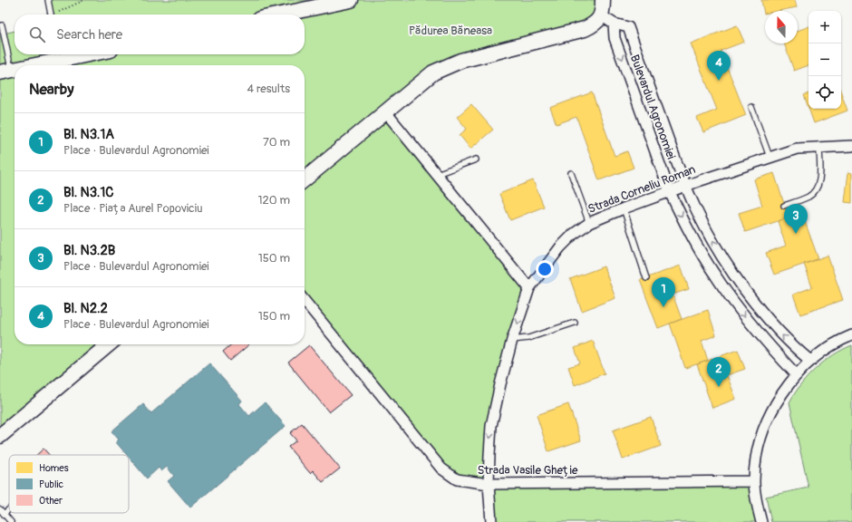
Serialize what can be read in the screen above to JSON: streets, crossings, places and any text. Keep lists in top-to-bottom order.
{
  "streets": {
    "street": ["Bulevardul Agronomiei", "Strada Corneliu Roman", "Strada Vasile Gheție"]
  },
  "crossings": [
    ["Bulevardul Agronomiei", "Strada Corneliu Roman"],
    ["Strada Corneliu Roman", "Strada Vasile Gheție"]
  ],
  "parks": ["Pădurea Băneasa"],
  "legend": ["Homes", "Public", "Other"],
  "north": "top",
  "page": {
    "map_buttons": ["+", "−"],
    "search": "Search here",
    "pins": [
      "4",
      "3",
      "1",
      "2"
    ],
    "heading": ["Nearby", "4 results"],
    "list": [
      {
        "mark": "1",
        "name": "Bl. N3.1A",
        "note": "Place · Bulevardul Agronomiei",
        "value": "70 m"
      },
      {
        "mark": "2",
        "name": "Bl. N3.1C",
        "note": "Place · Piața Aurel Popoviciu",
        "value": "120 m"
      },
      {
        "mark": "3",
        "name": "Bl. N3.2B",
        "note": "Place · Bulevardul Agronomiei",
        "value": "150 m"
      },
      {
        "mark": "4",
        "name": "Bl. N2.2",
        "note": "Place · Bulevardul Agronomiei",
        "value": "150 m"
      }
    ]
  }
}
